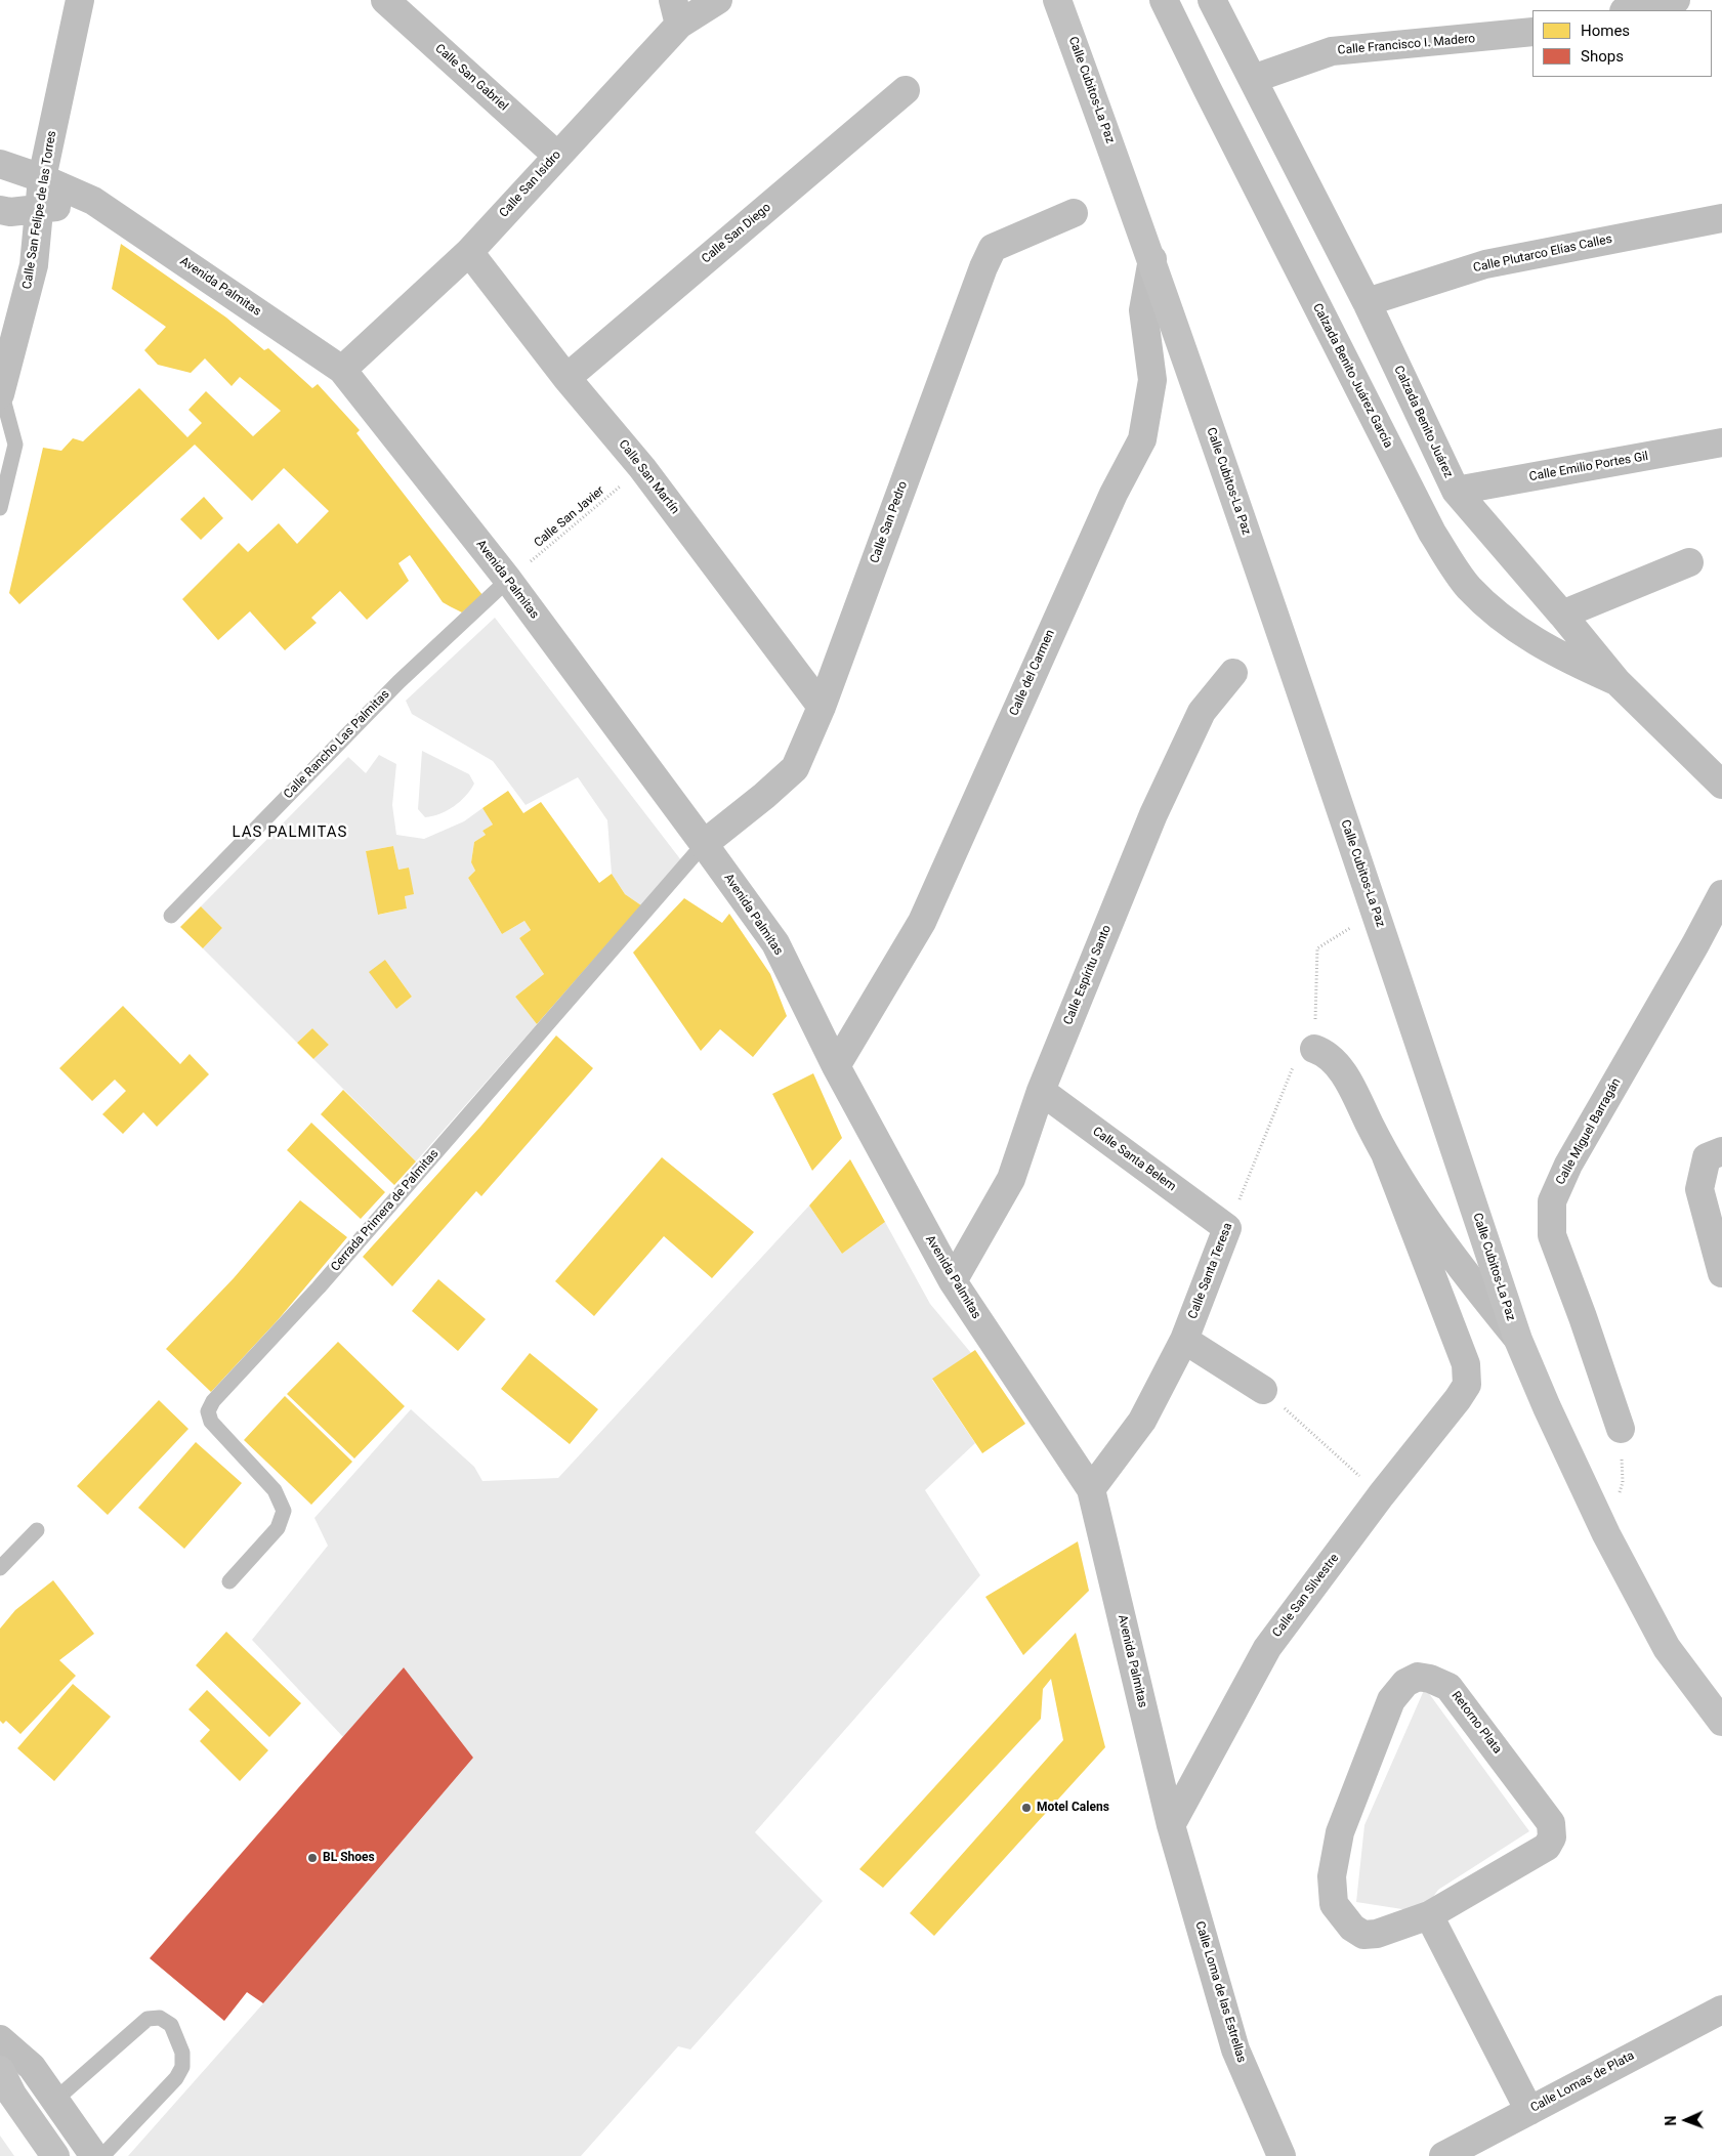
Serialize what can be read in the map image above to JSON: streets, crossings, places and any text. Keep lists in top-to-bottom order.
{
  "streets": {
    "main road": ["Calle Cubitos-La Paz"],
    "street": [
      "Calle Francisco I. Madero",
      "Calle San Gabriel",
      "Calle San Isidro",
      "Calle San Felipe de las Torres",
      "Calle San Diego",
      "Calle Plutarco Elías Calles",
      "Avenida Palmitas",
      "Calzada Benito Juárez García",
      "Calzada Benito Juárez",
      "Calle Emilio Portes Gil",
      "Calle San Martín",
      "Calle San Pedro",
      "Calle del Carmen",
      "Calle Espíritu Santo",
      "Calle Miguel Barragán",
      "Calle Santa Belem",
      "Calle Santa Teresa",
      "Calle San Silvestre",
      "Retorno Plata",
      "Calle Loma de las Estrellas",
      "Calle Lomas de Plata"
    ],
    "lane": ["Calle Rancho Las Palmitas", "Cerrada Primera de Palmitas"],
    "path": ["Calle San Javier"]
  },
  "crossings": [
    ["Calle Francisco I. Madero", "Calzada Benito Juárez"],
    ["Calle San Gabriel", "Calle San Isidro"],
    ["Calle Cubitos-La Paz", "Calle del Carmen"],
    ["Calle San Isidro", "Avenida Palmitas"],
    ["Calle San Isidro", "Calle San Martín"],
    ["Calle San Felipe de las Torres", "Avenida Palmitas"],
    ["Calle San Diego", "Calle San Martín"],
    ["Calle Plutarco Elías Calles", "Calzada Benito Juárez"],
    ["Avenida Palmitas", "Calle San Javier"],
    ["Avenida Palmitas", "Calle San Pedro"],
    ["Avenida Palmitas", "Calle del Carmen"],
    ["Avenida Palmitas", "Calle Rancho Las Palmitas"],
    ["Avenida Palmitas", "Calle Espíritu Santo"],
    ["Avenida Palmitas", "Cerrada Primera de Palmitas"],
    ["Avenida Palmitas", "Calle Santa Teresa"],
    ["Avenida Palmitas", "Calle San Silvestre"],
    ["Avenida Palmitas", "Calle Loma de las Estrellas"],
    ["Calzada Benito Juárez García", "Calzada Benito Juárez"],
    ["Calzada Benito Juárez", "Calle Emilio Portes Gil"],
    ["Calle San Martín", "Calle San Javier"],
    ["Calle San Martín", "Calle San Pedro"],
    ["Calle San Javier", "Calle Rancho Las Palmitas"],
    ["Calle San Pedro", "Cerrada Primera de Palmitas"],
    ["Calle Espíritu Santo", "Calle Santa Belem"],
    ["Calle Santa Belem", "Calle Santa Teresa"],
    ["Calle San Silvestre", "Calle Loma de las Estrellas"]
  ],
  "districts": ["LAS PALMITAS"],
  "places": ["Motel Calens", "BL Shoes"],
  "legend": ["Homes", "Shops"],
  "north": "left"
}
